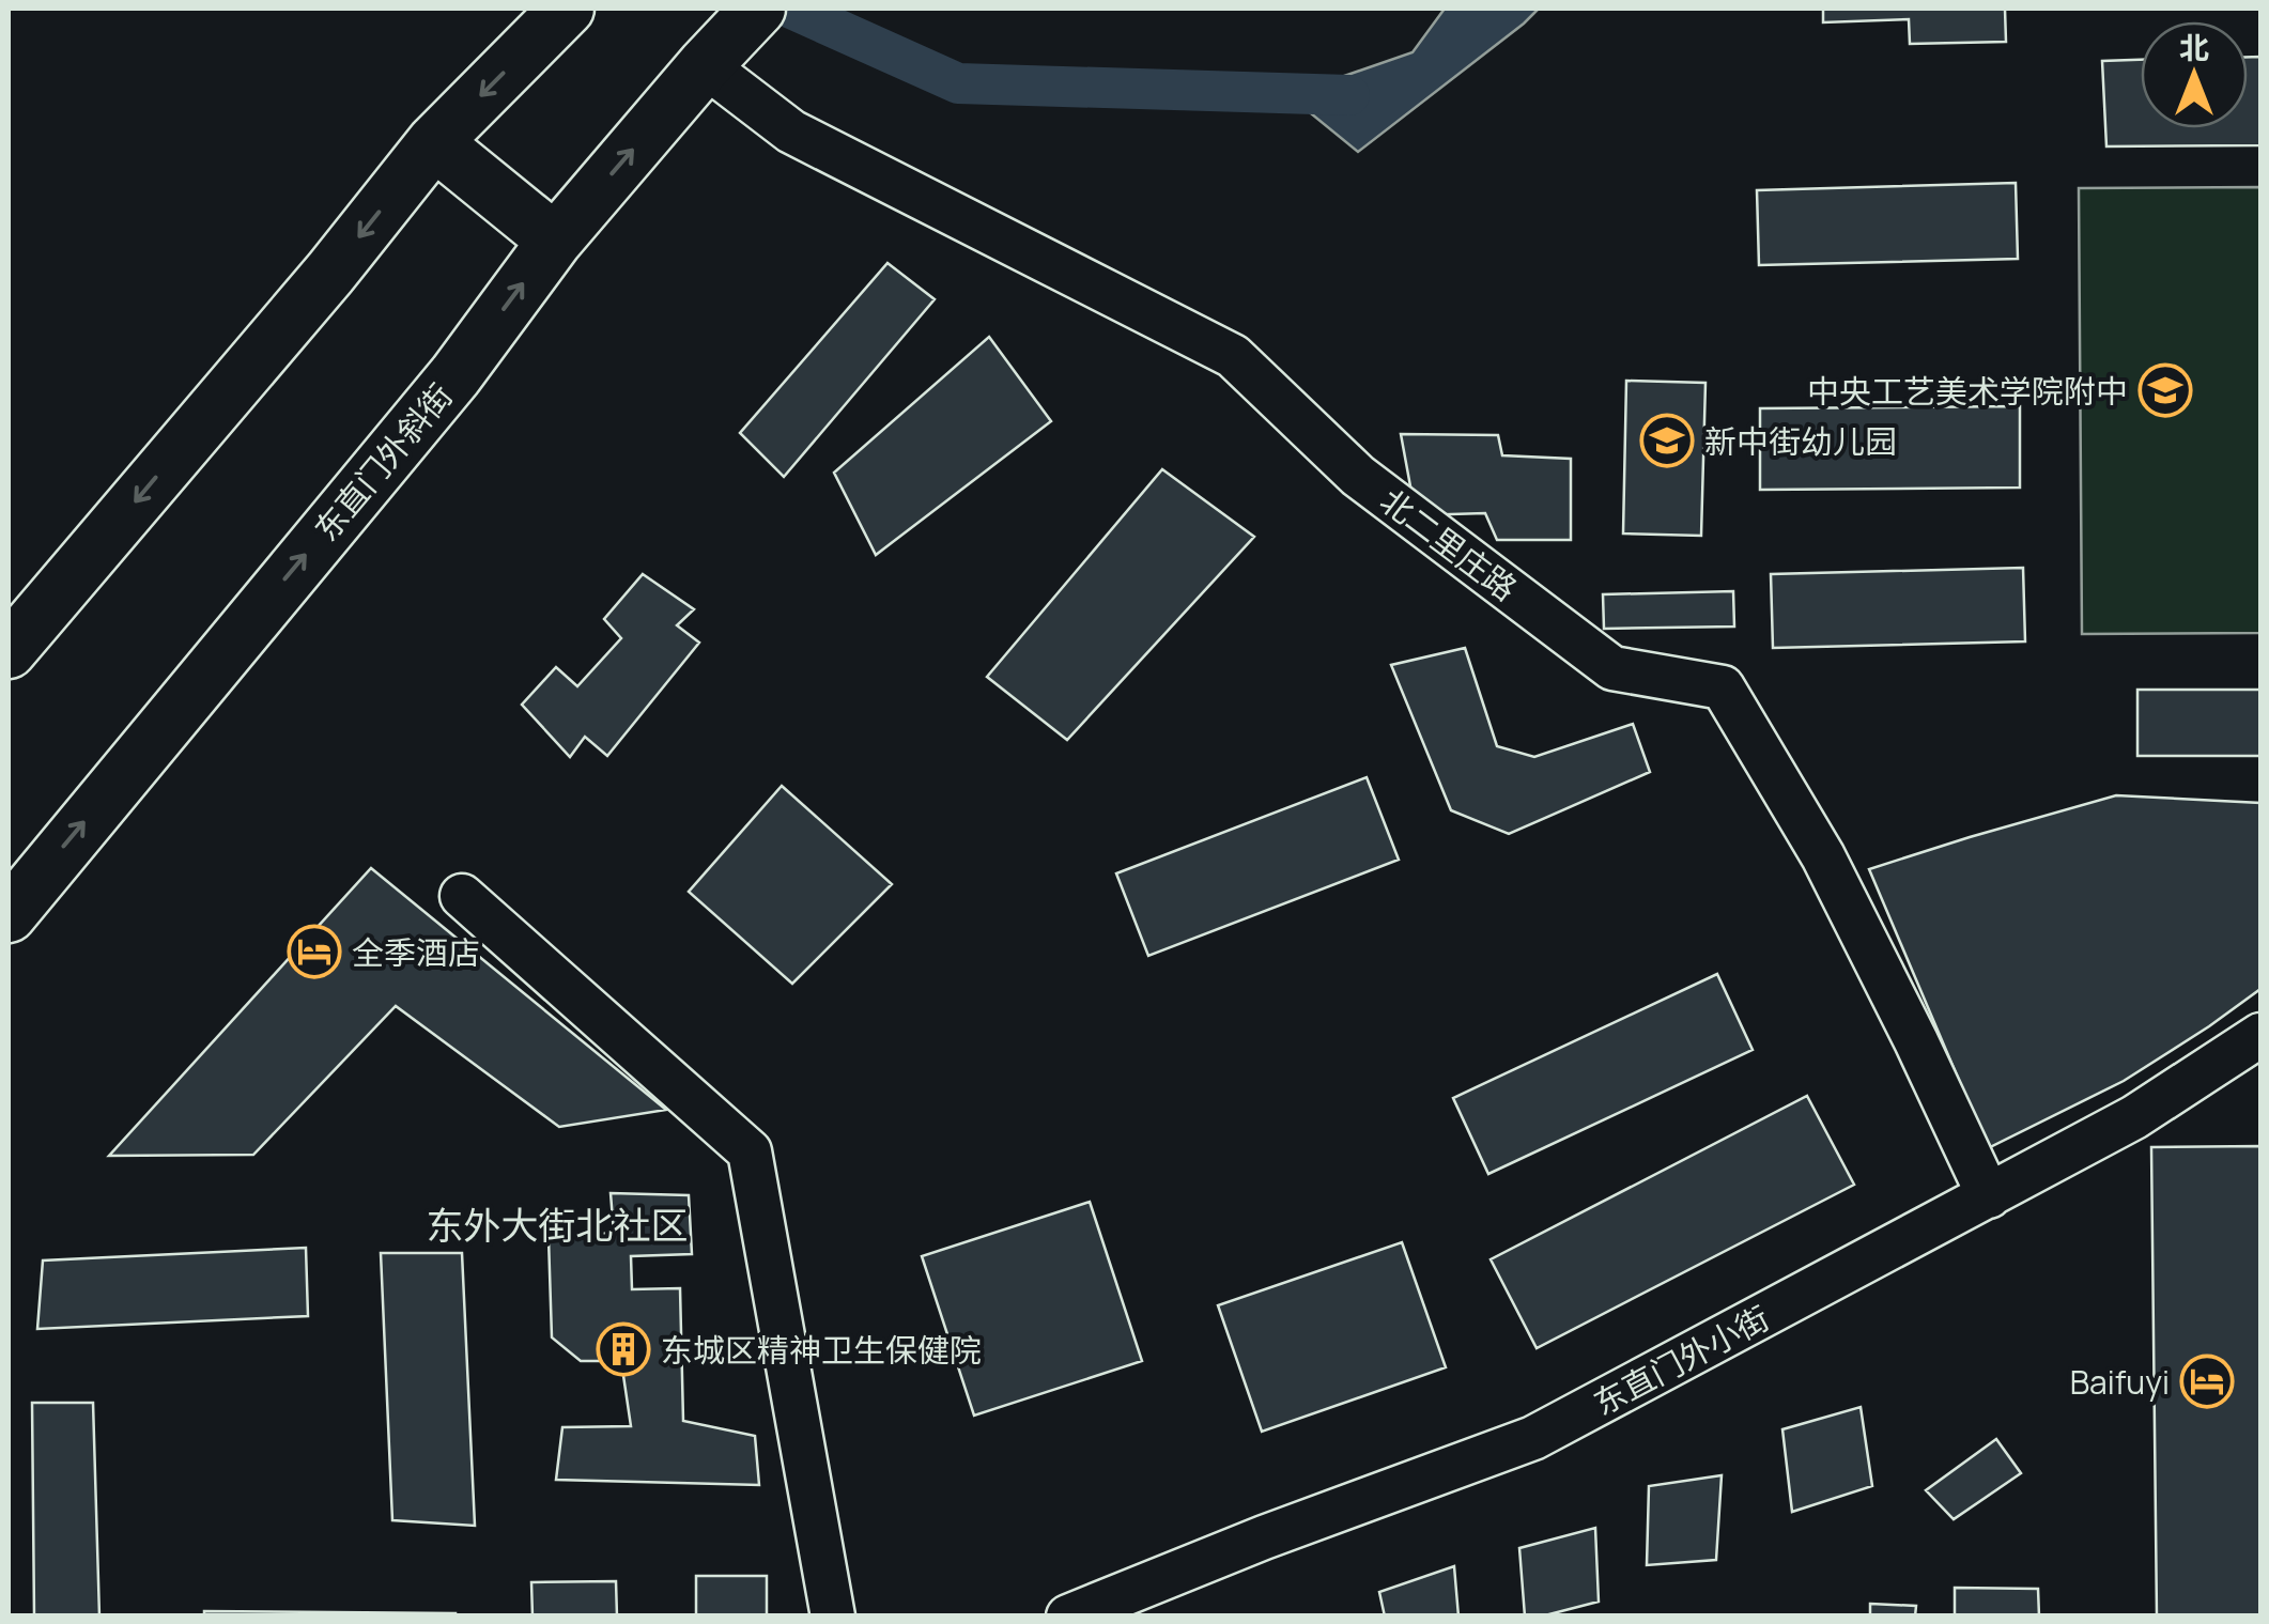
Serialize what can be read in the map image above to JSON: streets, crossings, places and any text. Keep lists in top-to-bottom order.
{
  "streets": {
    "main road": ["东直门外斜街"],
    "street": ["北二里庄路", "东直门外小街"]
  },
  "crossings": [
    ["东直门外斜街", "北二里庄路"],
    ["北二里庄路", "东直门外小街"]
  ],
  "districts": ["东外大街北社区"],
  "places": {
    "school or university": ["中央工艺美术学院附中", "新中街幼儿园"],
    "hotel": ["全季酒店", "Baifuyi"],
    "building": ["东城区精神卫生保健院"]
  },
  "north": "top"
}
